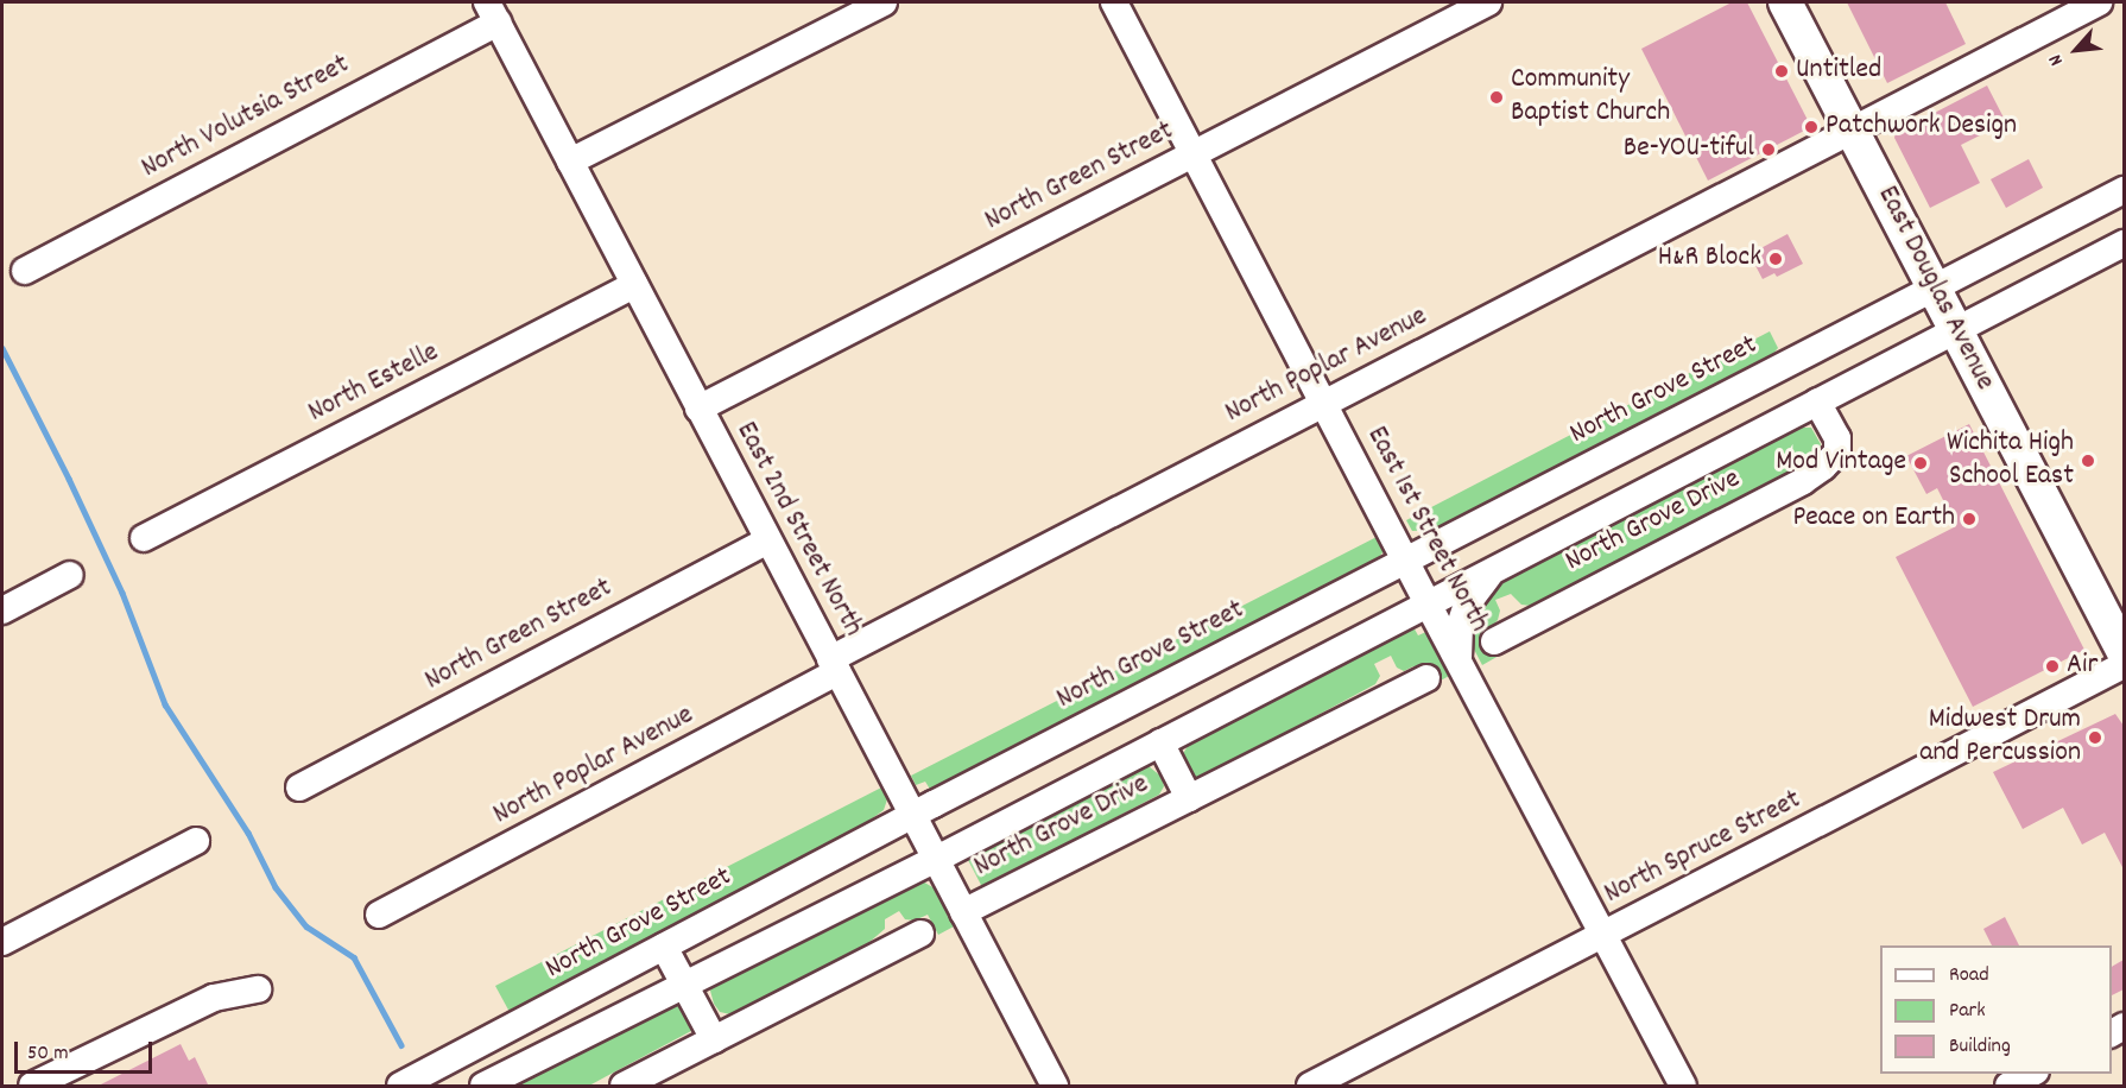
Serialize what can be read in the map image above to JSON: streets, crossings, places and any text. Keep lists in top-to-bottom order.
{
  "streets": {
    "main road": ["East Douglas Avenue"],
    "street": [
      "North Volutsia Street",
      "North Green Street",
      "North Poplar Avenue",
      "North Estelle",
      "North Grove Street",
      "North Grove Drive",
      "East 2nd Street North",
      "East 1st Street North",
      "North Spruce Street"
    ]
  },
  "crossings": [
    ["North Volutsia Street", "East 2nd Street North"],
    ["North Green Street", "East 2nd Street North"],
    ["North Green Street", "East 1st Street North"],
    ["East Douglas Avenue", "North Poplar Avenue"],
    ["East Douglas Avenue", "North Grove Street"],
    ["North Poplar Avenue", "East 2nd Street North"],
    ["North Poplar Avenue", "East 1st Street North"],
    ["North Estelle", "East 2nd Street North"],
    ["North Grove Street", "East 2nd Street North"],
    ["North Grove Street", "East 1st Street North"],
    ["North Grove Drive", "East 2nd Street North"],
    ["East 1st Street North", "North Spruce Street"]
  ],
  "places": [
    "Untitled",
    "Community Baptist Church",
    "Patchwork Design",
    "Be-YOU-tiful",
    "H&R Block",
    "Wichita High School East",
    "Mod Vintage",
    "Peace on Earth",
    "Air",
    "Midwest Drum and Percussion"
  ],
  "legend": ["Road", "Park", "Building"],
  "scale_bar": "50 m",
  "north": "bottom left"
}
